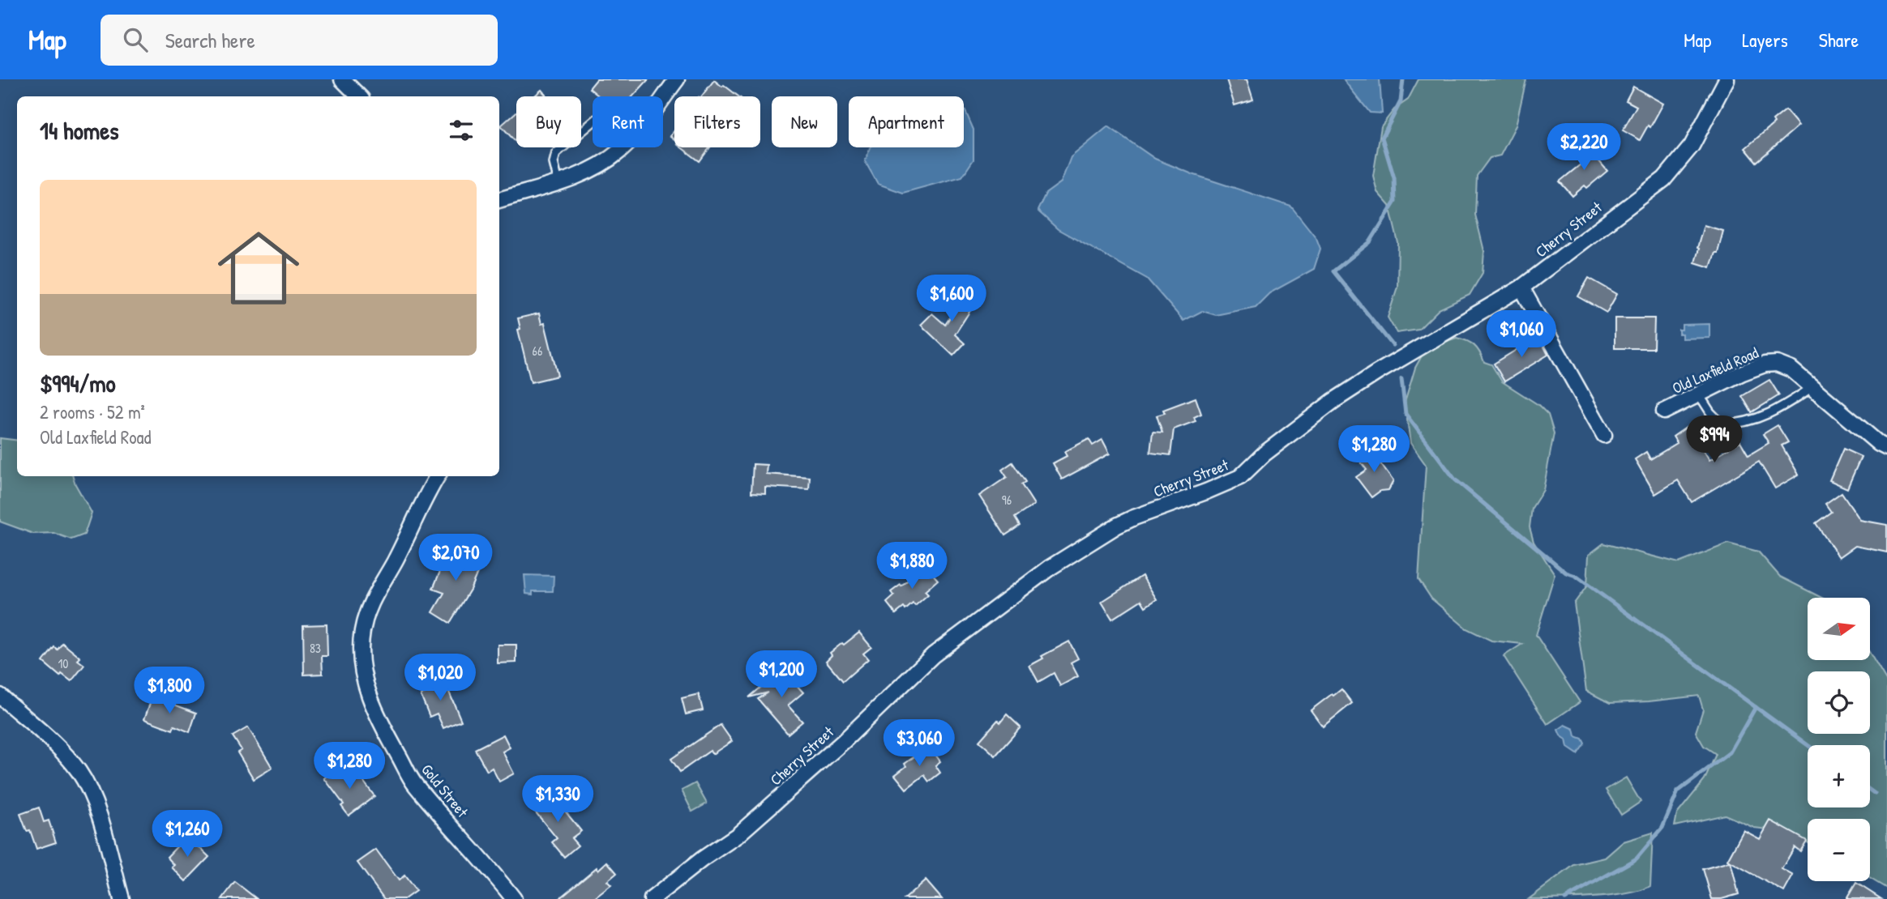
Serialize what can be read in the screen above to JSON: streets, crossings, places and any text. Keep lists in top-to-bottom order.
{
  "streets": {
    "street": ["Cherry Street", "Old Laxfield Road", "Gold Street"]
  },
  "house_numbers": [
    "66",
    "96",
    "83",
    "10"
  ],
  "north": "right",
  "page": {
    "header": "Map",
    "search": "Search here",
    "nav": ["Map", "Layers", "Share"],
    "chip": [
      "Buy",
      "Rent",
      "Filters",
      "New",
      "Apartment"
    ],
    "heading": "14 homes",
    "price": [
      "$2,220",
      "$1,600",
      "$1,060",
      "$994",
      "$1,280",
      "$2,070",
      "$1,880",
      "$1,200",
      "$1,020",
      "$1,800",
      "$3,060",
      "$1,280",
      "$1,330",
      "$1,260"
    ],
    "list": [
      {
        "name": "$994/mo",
        "note": "2 rooms · 52 m² · Old Laxfield Road"
      }
    ],
    "map_buttons": ["+", "−"]
  }
}
